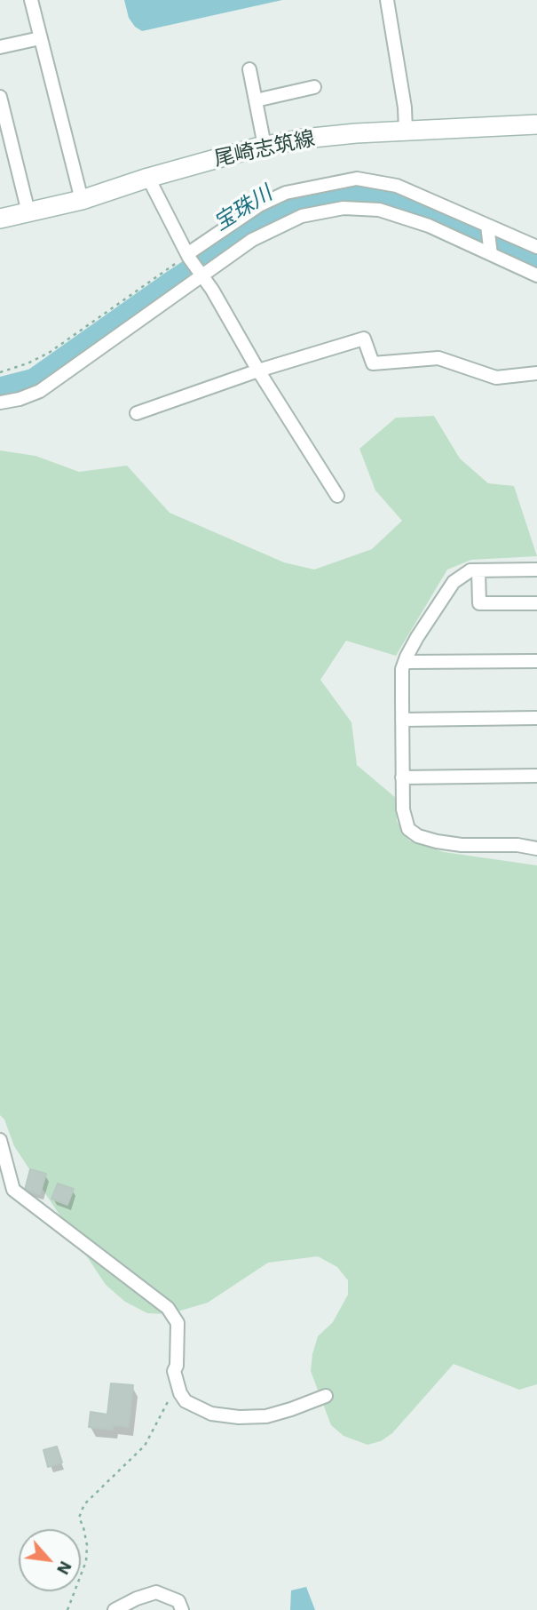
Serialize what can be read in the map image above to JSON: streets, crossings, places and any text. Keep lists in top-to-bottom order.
{
  "streets": {
    "main road": ["尾崎志筑線"]
  },
  "water": ["宝珠川"],
  "north": "bottom right"
}
